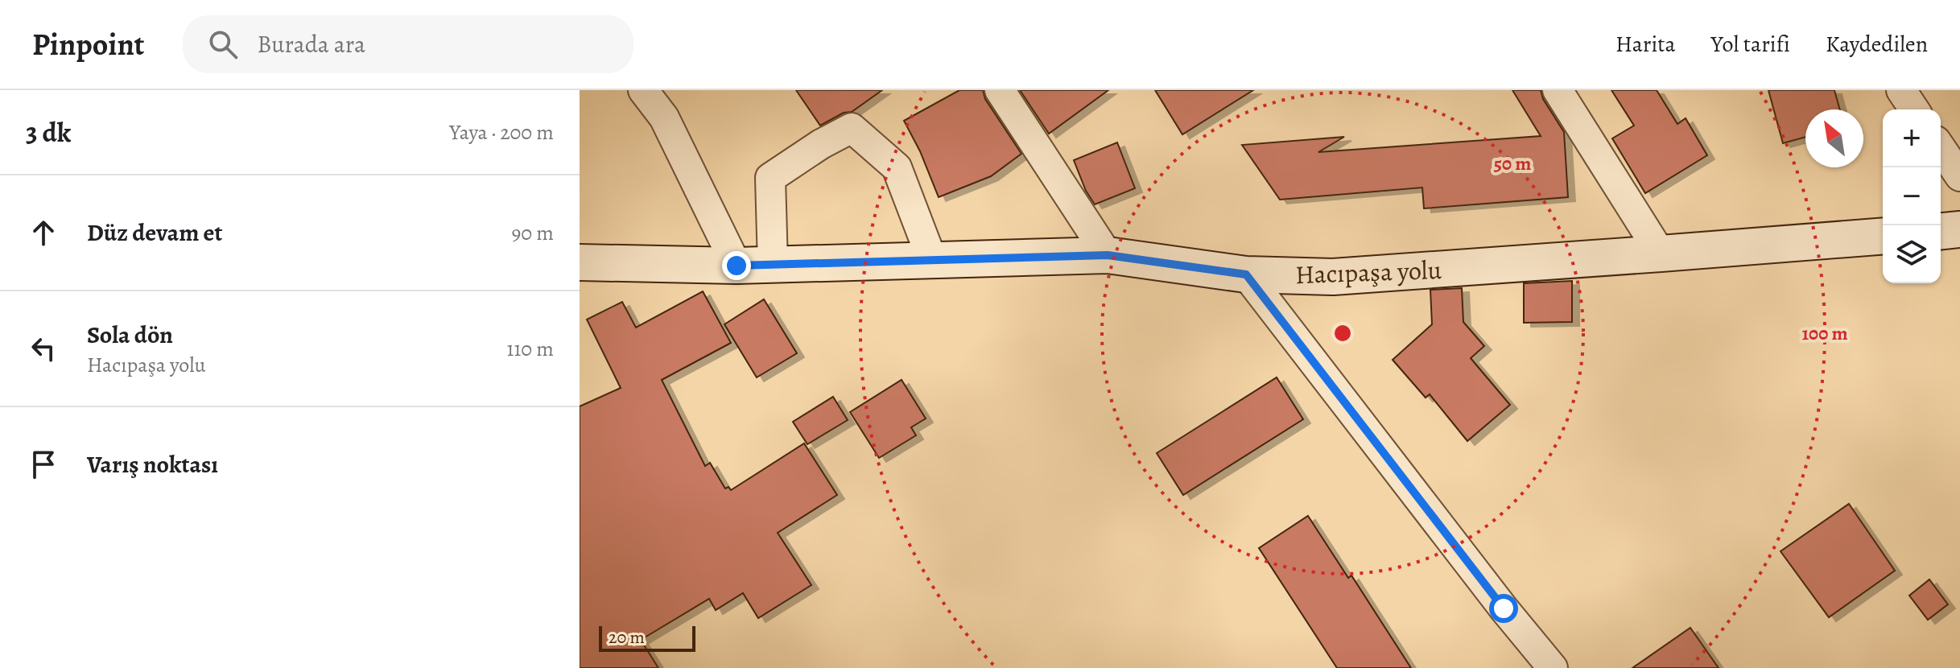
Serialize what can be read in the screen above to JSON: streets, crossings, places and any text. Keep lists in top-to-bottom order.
{
  "streets": {
    "main road": ["Hacıpaşa yolu"]
  },
  "scale_bar": "20 m",
  "north": "top left",
  "page": {
    "header": "Pinpoint",
    "search": "Burada ara",
    "nav": ["Harita", "Yol tarifi", "Kaydedilen"],
    "heading": ["3 dk", "Yaya · 200 m"],
    "map_buttons": ["+", "−"],
    "list": [
      ["Düz devam et", "90 m"],
      ["Sola dön", "Hacıpaşa yolu", "110 m"],
      "Varış noktası"
    ],
    "scale": "20 m"
  },
  "rings": ["50 m", "100 m"]
}
